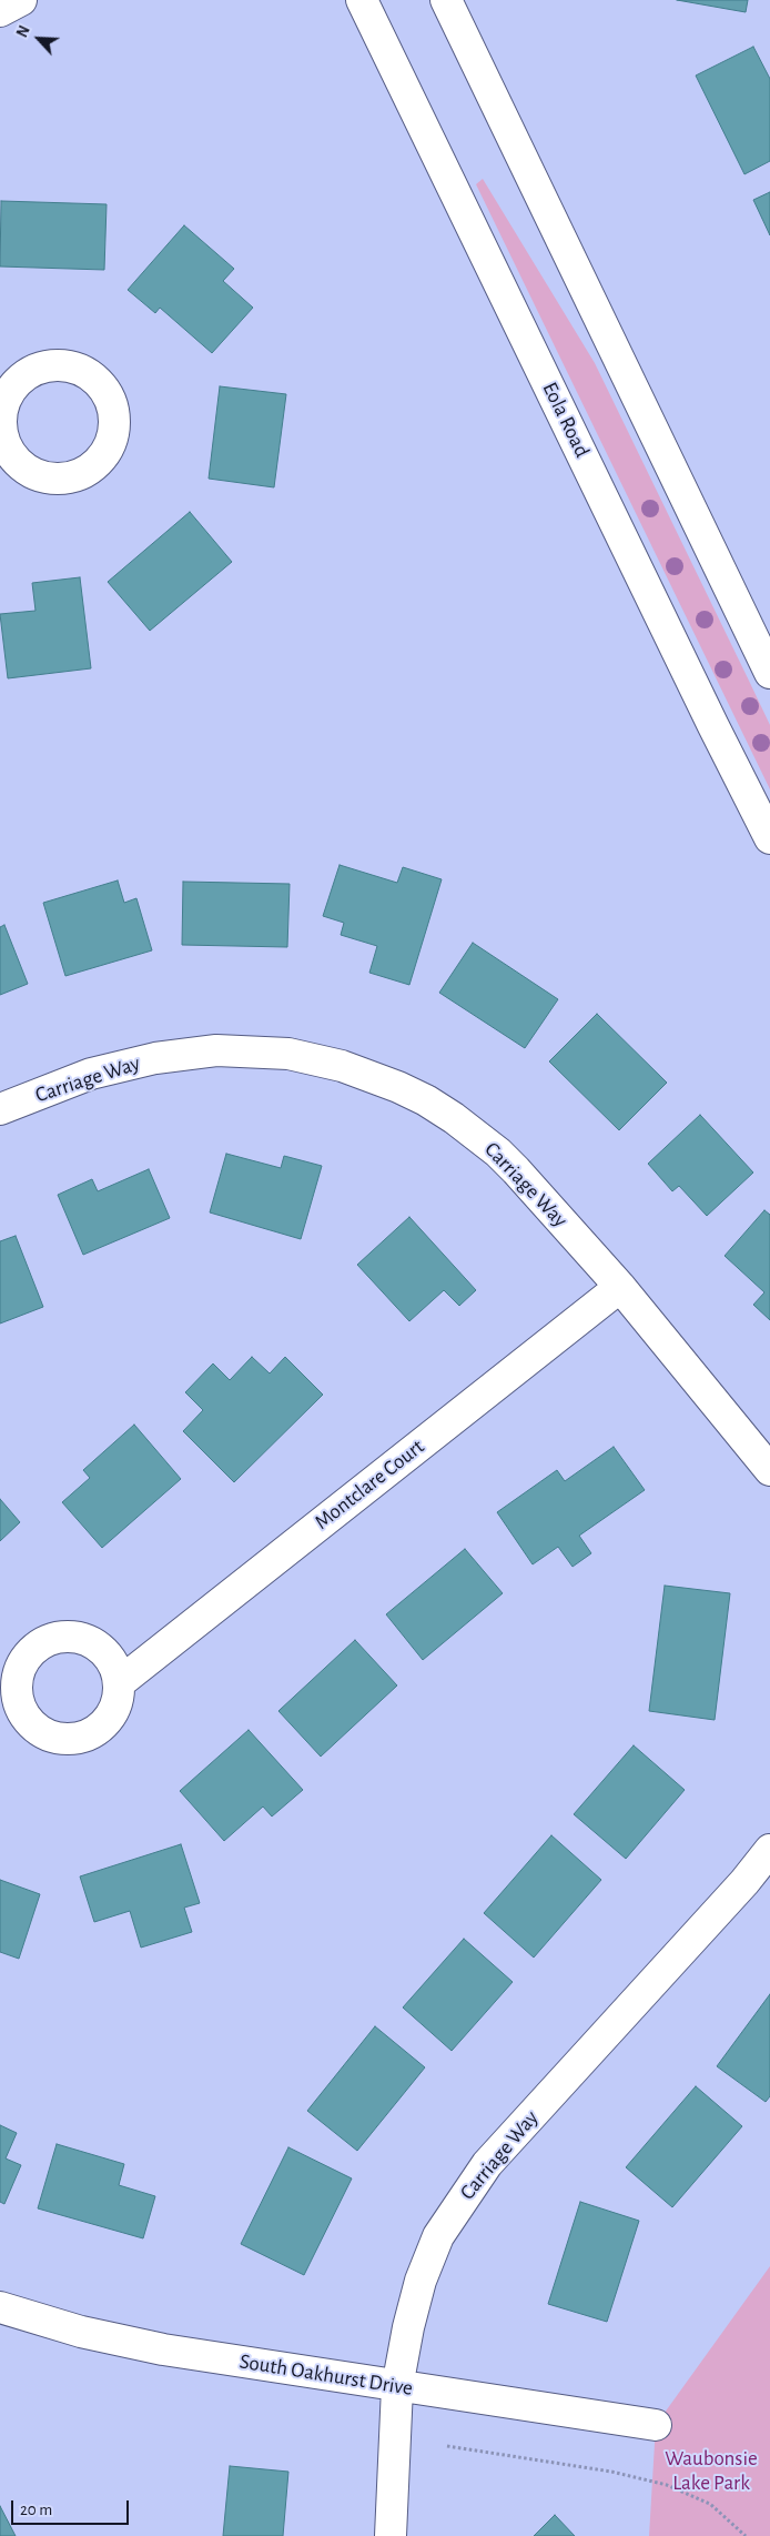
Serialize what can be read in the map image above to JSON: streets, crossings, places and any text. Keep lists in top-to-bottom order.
{
  "streets": {
    "street": [
      "Eola Road",
      "Carriage Way",
      "Montclare Court",
      "South Oakhurst Drive"
    ]
  },
  "crossings": [
    ["Carriage Way", "Montclare Court"],
    ["Carriage Way", "South Oakhurst Drive"]
  ],
  "parks": ["Waubonsie Lake Park"],
  "scale_bar": "20 m",
  "north": "top left"
}
